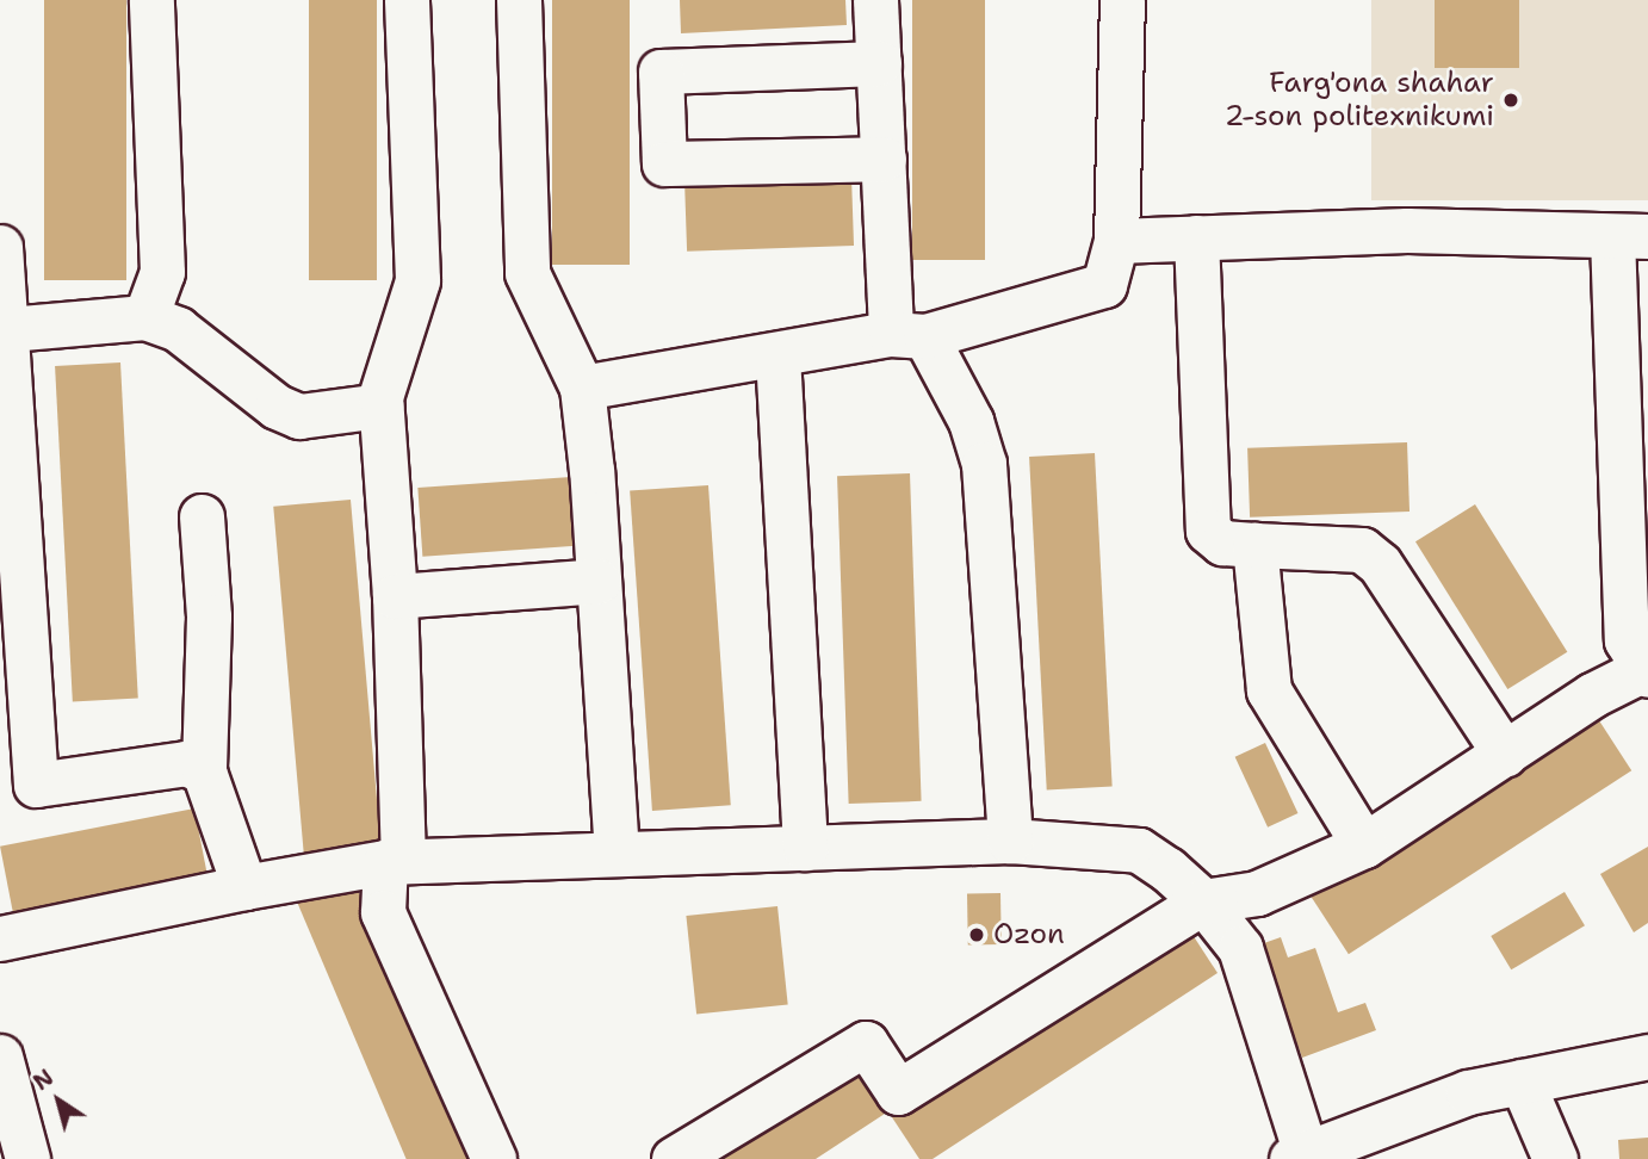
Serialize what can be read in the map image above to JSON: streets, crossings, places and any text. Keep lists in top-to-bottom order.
{
  "places": ["Farg'ona shahar 2-son politexnikumi", "Ozon"],
  "north": "top left"
}
